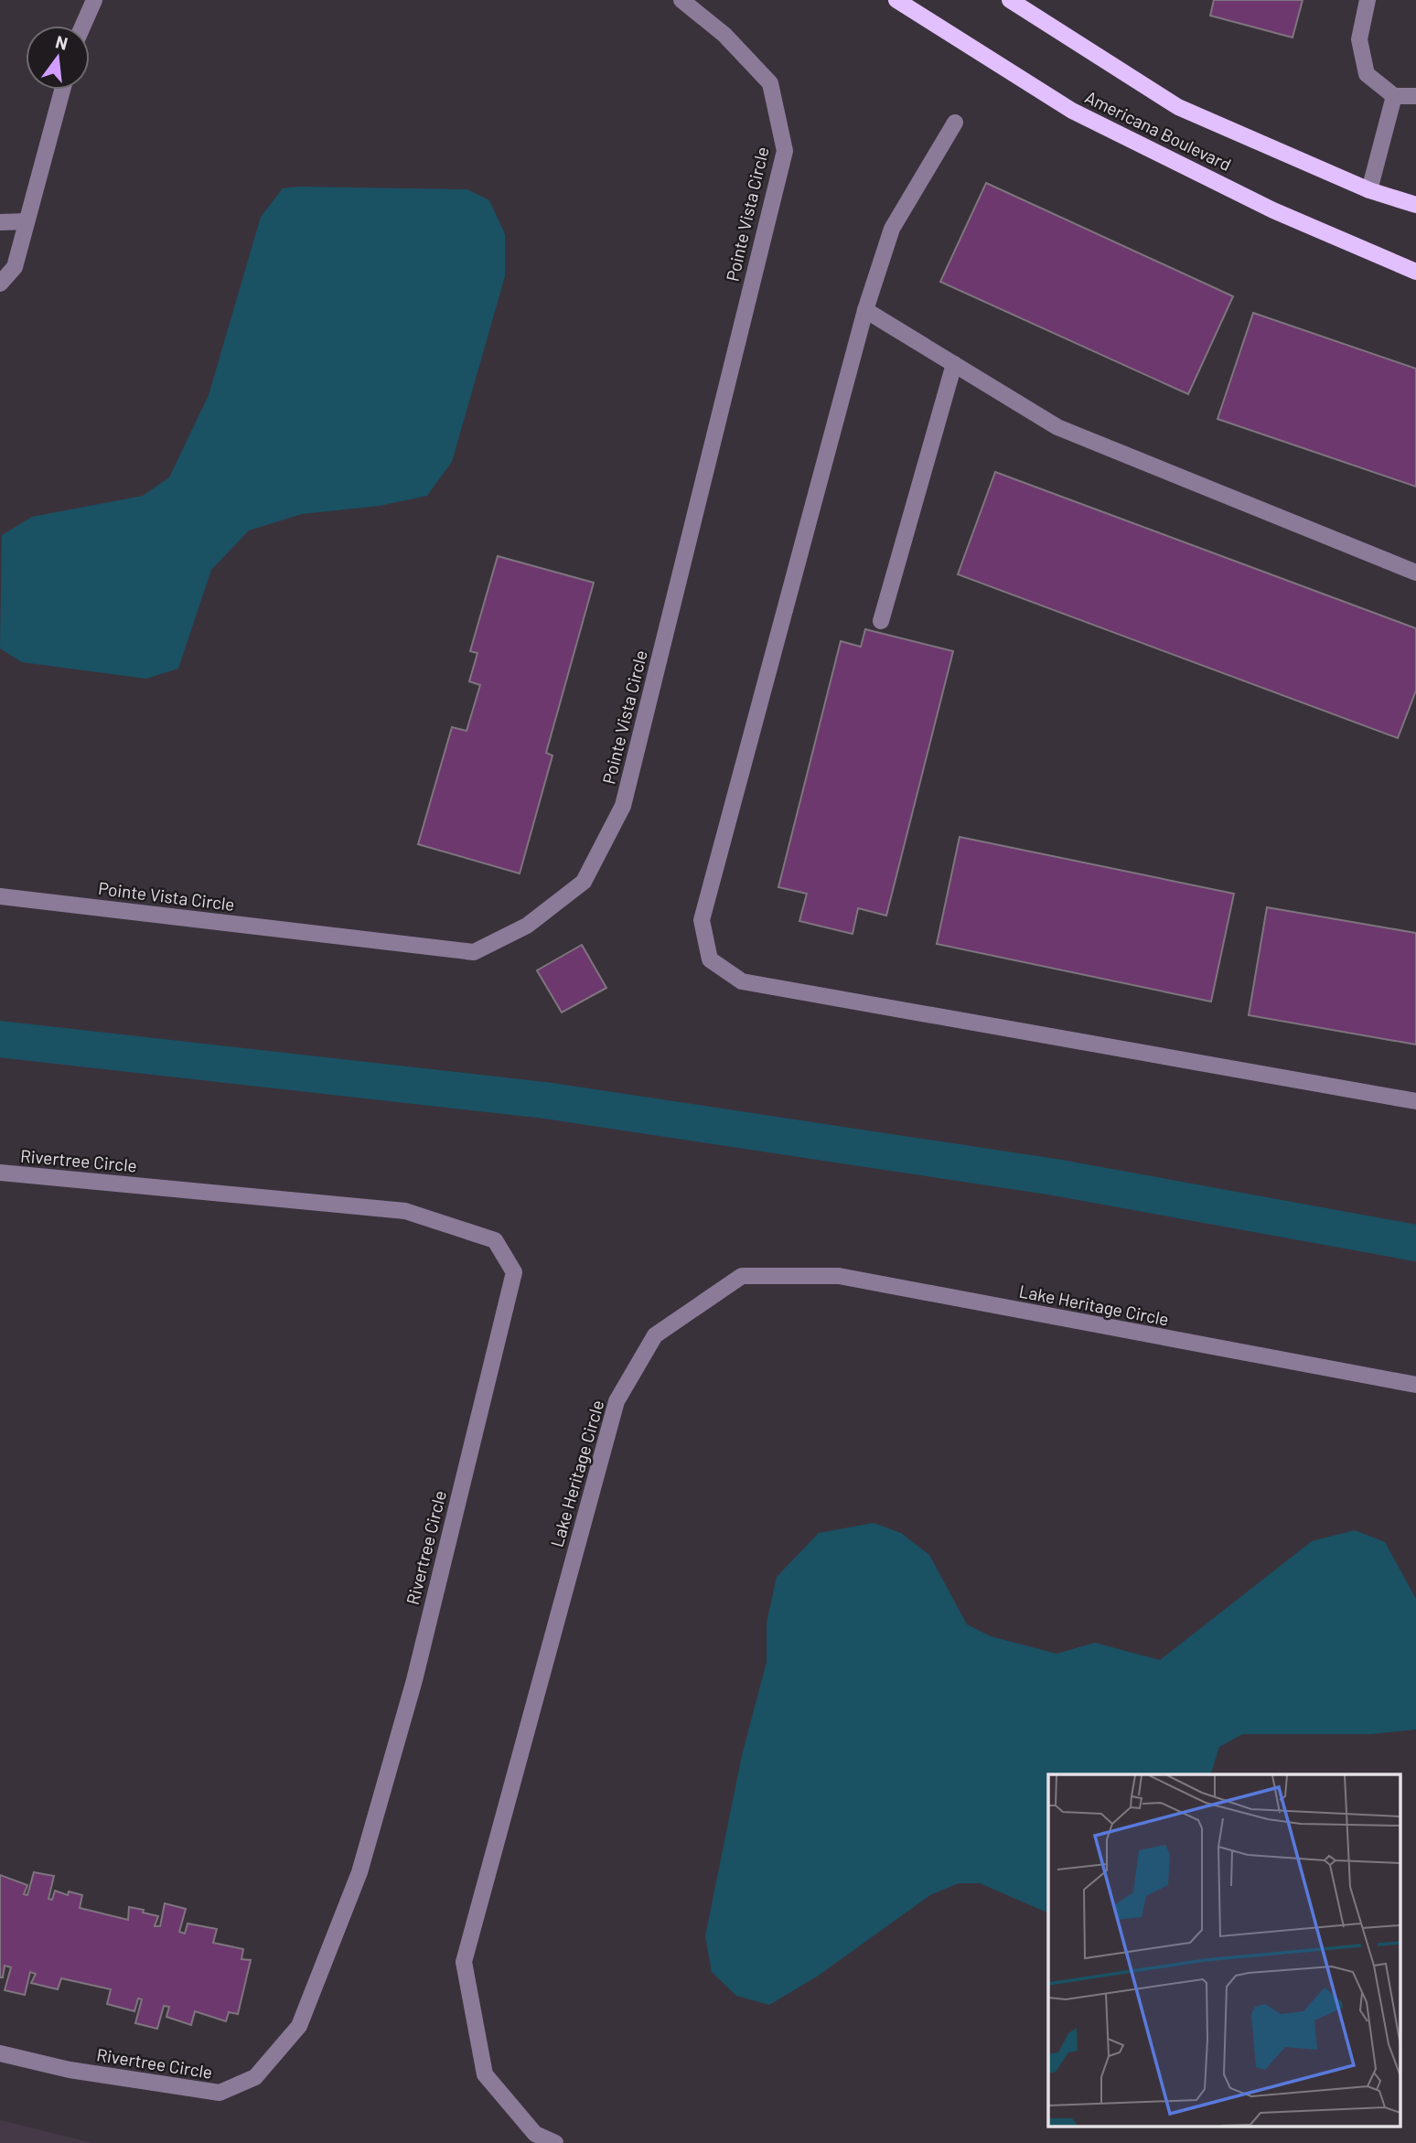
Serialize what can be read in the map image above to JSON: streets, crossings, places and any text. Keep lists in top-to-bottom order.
{
  "streets": {
    "main road": ["Americana Boulevard"],
    "street": ["Pointe Vista Circle", "Rivertree Circle", "Lake Heritage Circle"]
  },
  "north": "top"
}
